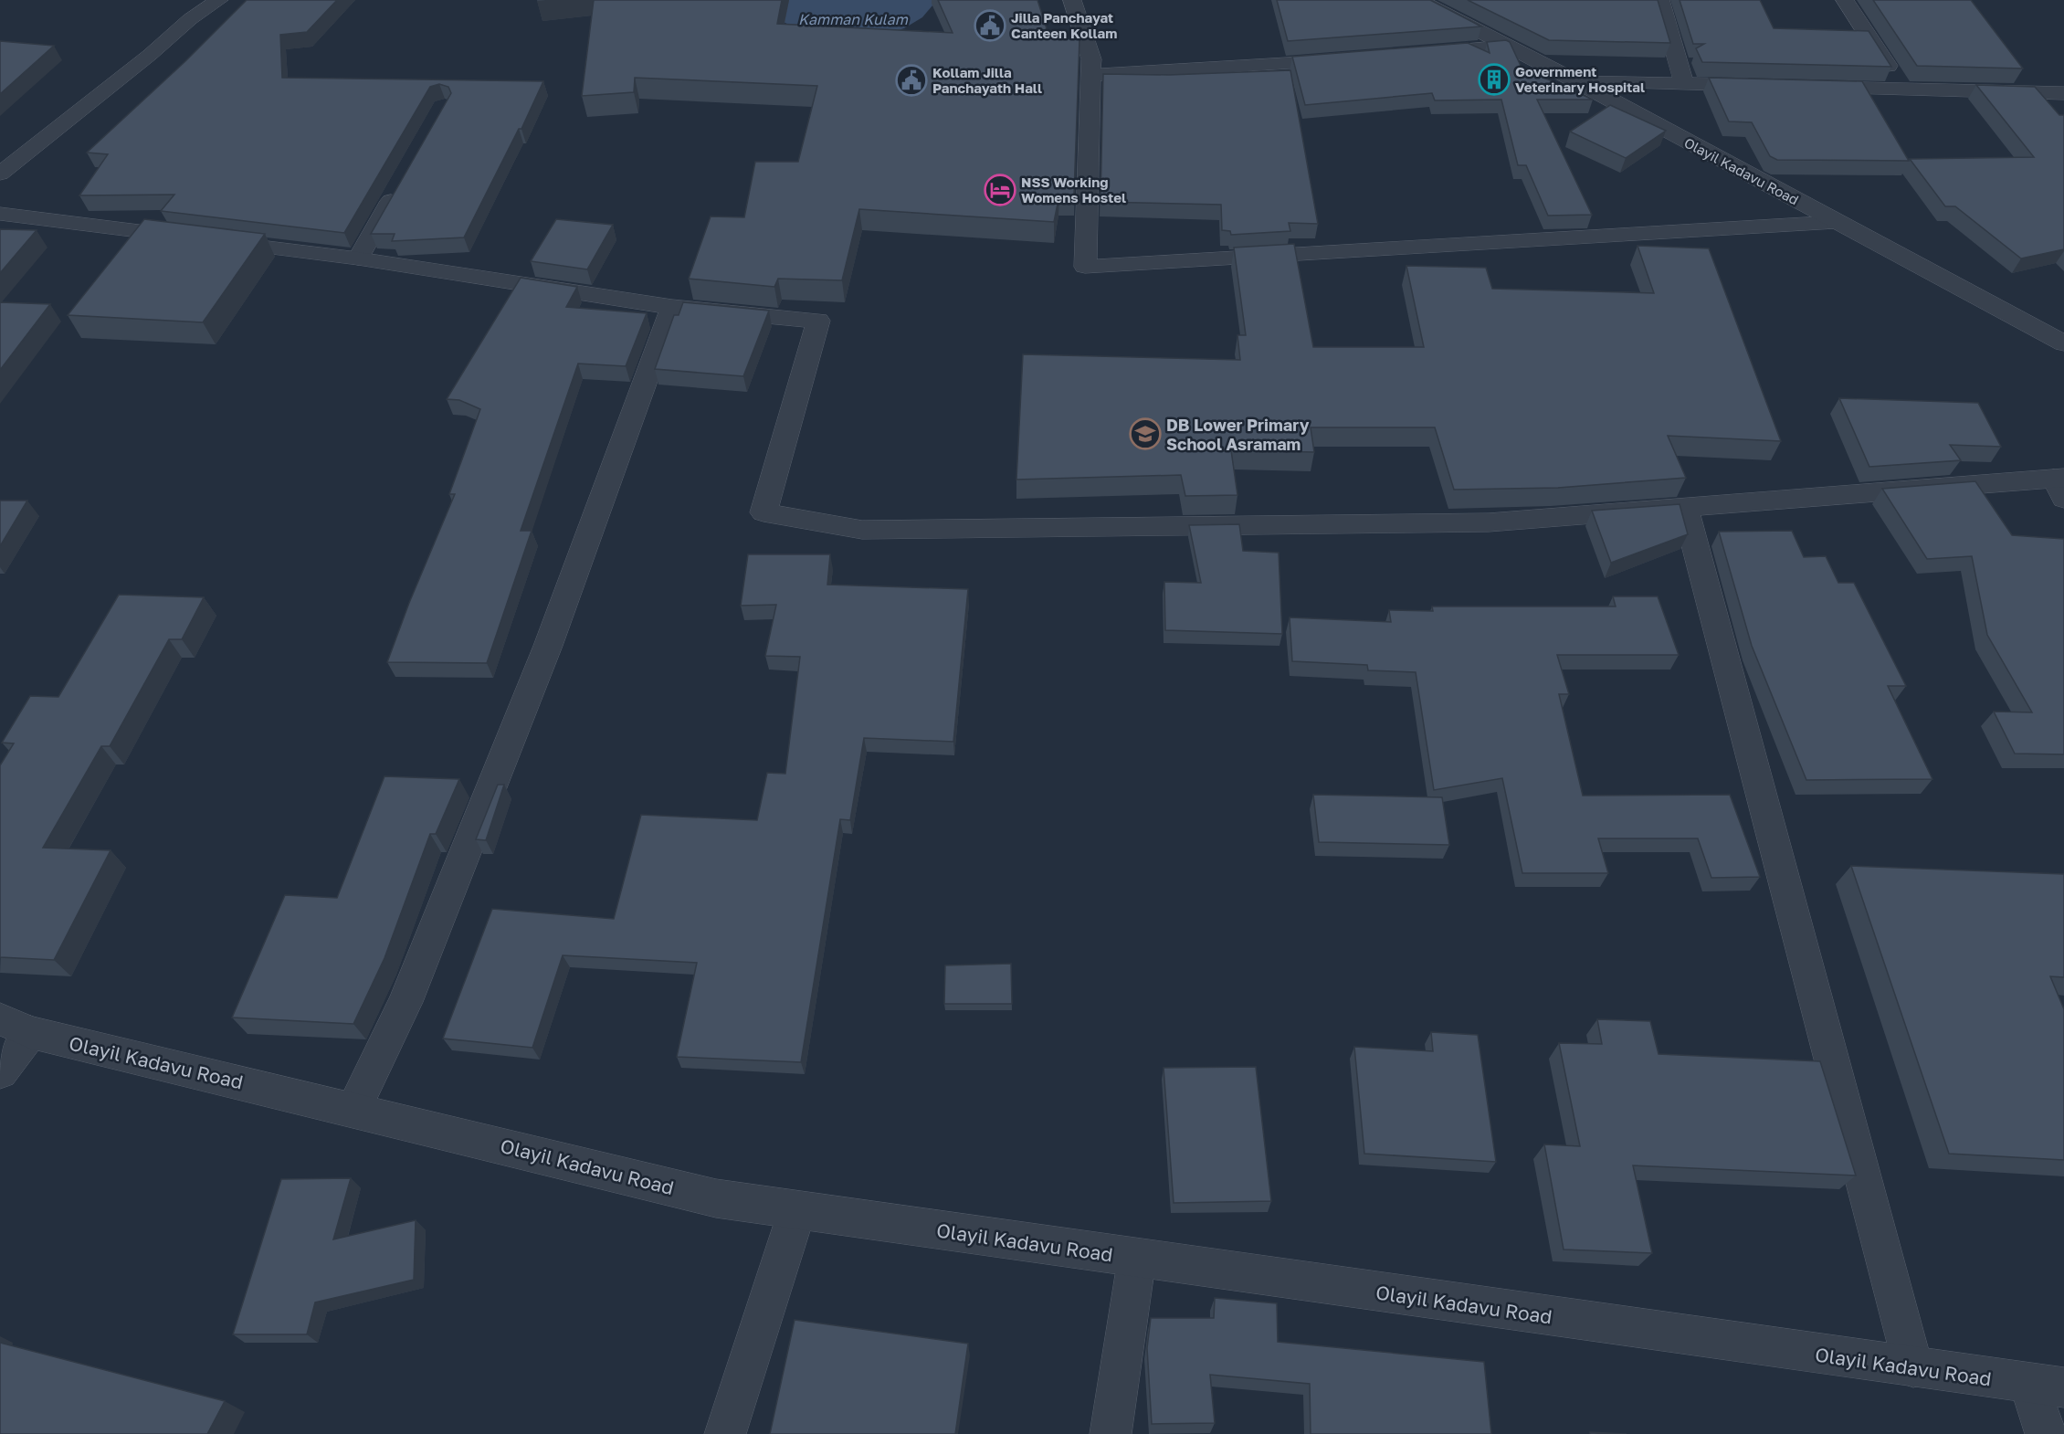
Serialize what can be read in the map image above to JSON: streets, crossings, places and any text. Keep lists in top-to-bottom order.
{
  "streets": {
    "street": ["Olayil Kadavu Road"]
  },
  "water": ["Kamman Kulam"],
  "places": {
    "public building": ["Jilla Panchayat Canteen Kollam", "Kollam Jilla Panchayath Hall"],
    "building": ["Government Veterinary Hospital"],
    "hotel": ["NSS Working Womens Hostel"],
    "school or university": ["DB Lower Primary School Asramam"]
  }
}
